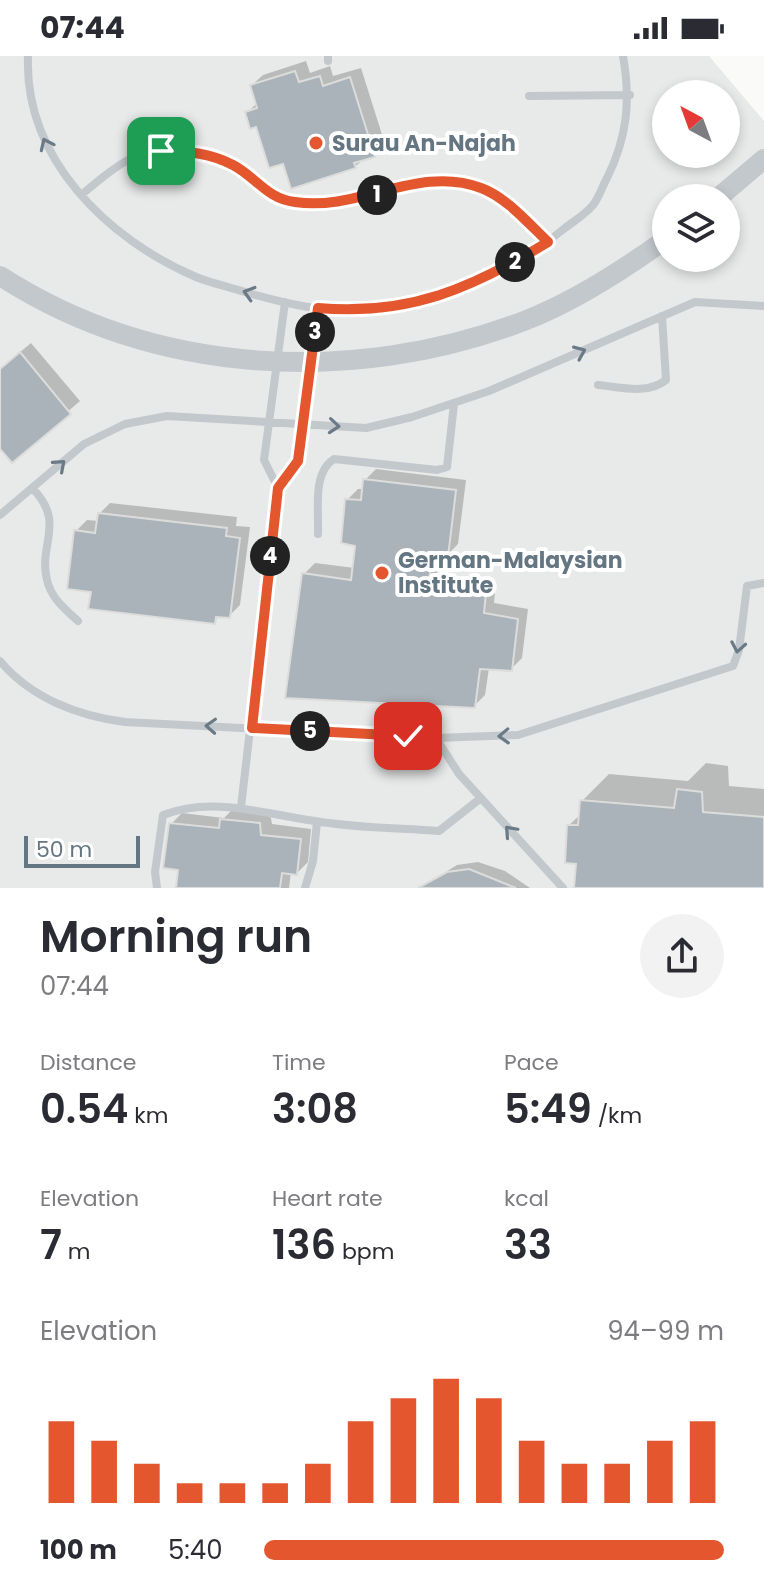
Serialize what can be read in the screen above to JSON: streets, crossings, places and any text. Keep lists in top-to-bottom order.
{
  "places": ["Surau An-Najah", "German-Malaysian Institute"],
  "scale_bar": "50 m",
  "north": "top left",
  "page": {
    "status": "07:44",
    "pins": [
      "1",
      "2",
      "3",
      "4",
      "5"
    ],
    "scale": "50 m",
    "heading": ["Morning run", "07:44"],
    "stats": [
      ["Distance", "0.54 km"],
      ["Time", "3:08"],
      ["Pace", "5:49 /km"],
      ["Elevation", "7 m"],
      ["Heart rate", "136 bpm"],
      ["kcal", "33"]
    ],
    "chart": ["Elevation", "94–99 m"],
    "list": [
      {
        "name": "100 m",
        "note": "5:40"
      }
    ]
  }
}
